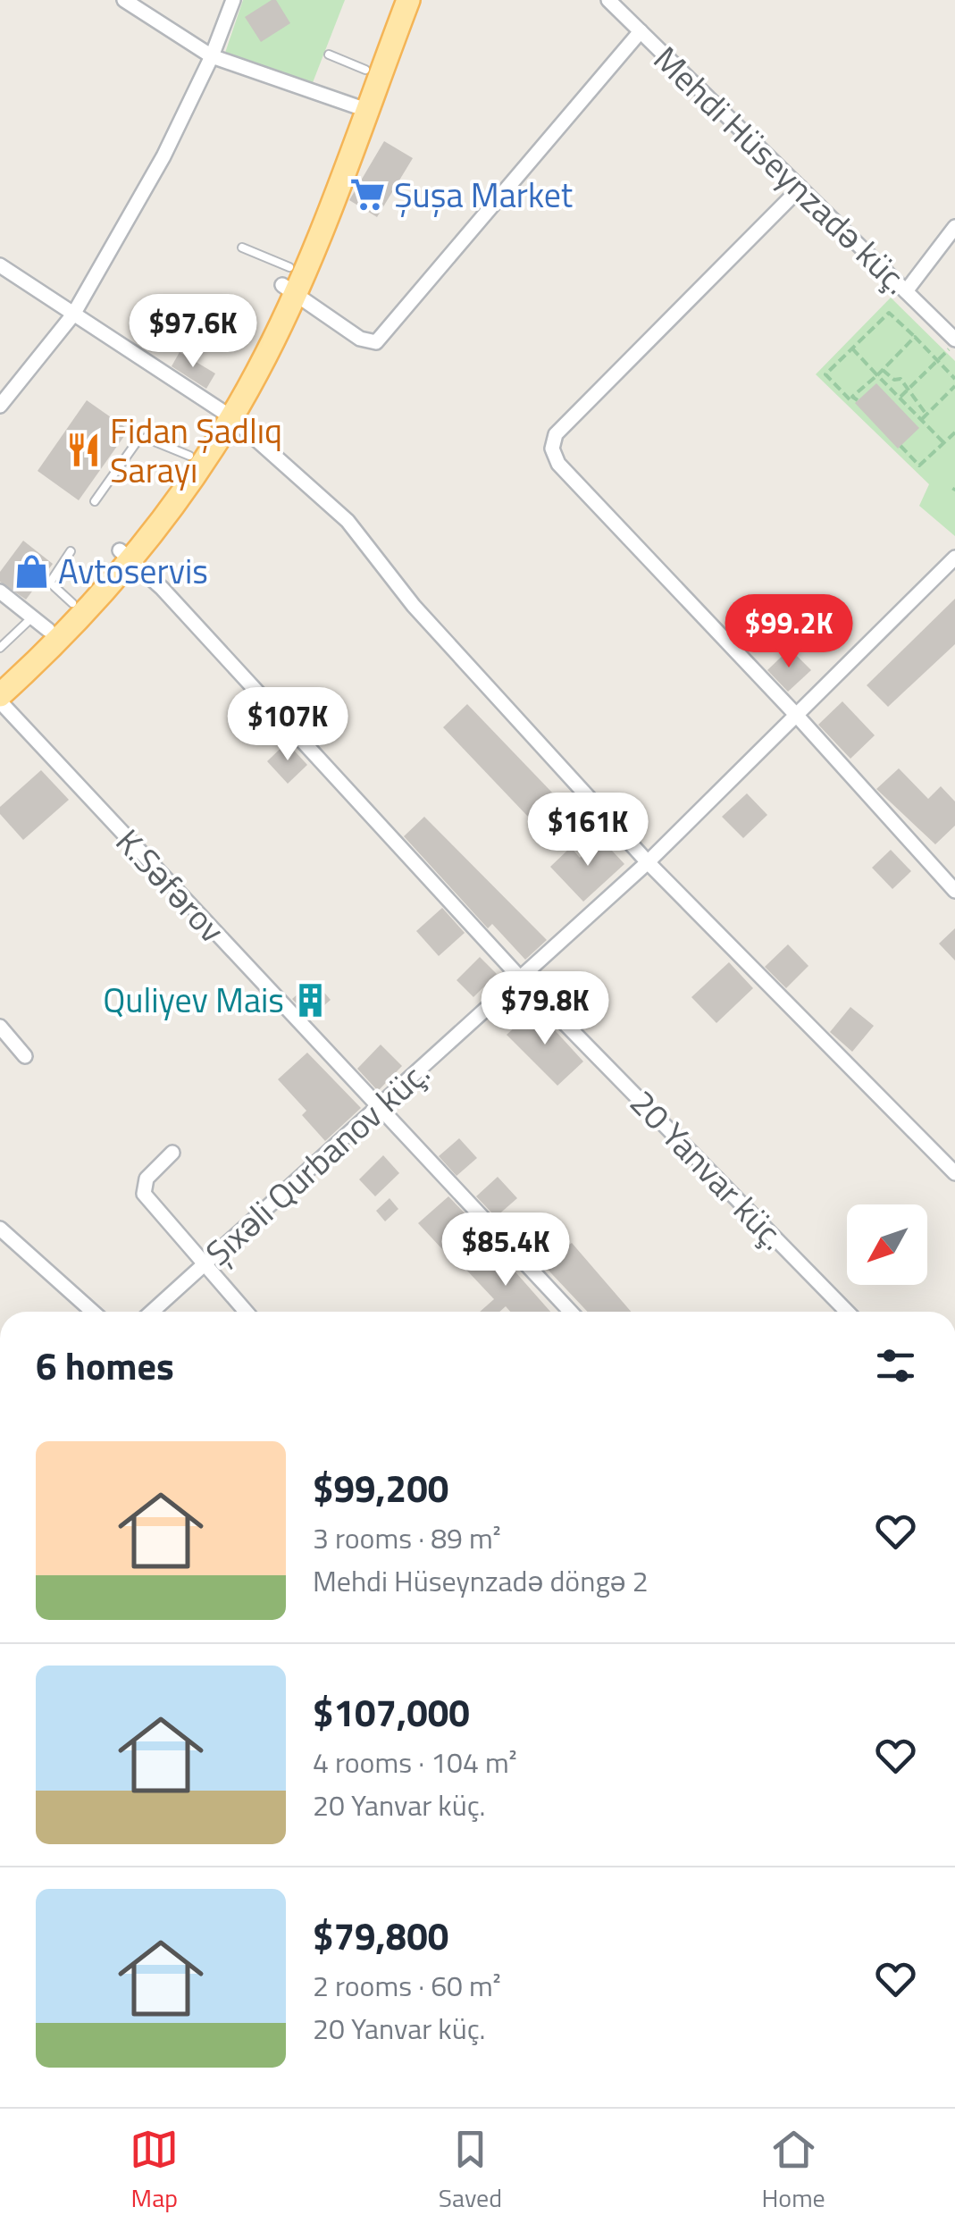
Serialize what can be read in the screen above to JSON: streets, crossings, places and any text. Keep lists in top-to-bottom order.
{
  "streets": {
    "street": [
      "Mehdi Hüseynzadə küç.",
      "K.Səfərov",
      "Şıxəli Qurbanov küç.",
      "20 Yanvar küç."
    ]
  },
  "crossings": [
    ["K.Səfərov", "Şıxəli Qurbanov küç."],
    ["Şıxəli Qurbanov küç.", "20 Yanvar küç."]
  ],
  "places": {
    "supermarket": ["Şuşa Market"],
    "restaurant": ["Fidan Şadlıq Sarayı"],
    "shop": ["Avtoservis"],
    "building": ["Quliyev Mais"]
  },
  "north": "bottom left",
  "page": {
    "price": [
      "$97.6K",
      "$99.2K",
      "$107K",
      "$161K",
      "$79.8K",
      "$85.4K"
    ],
    "heading": "6 homes",
    "list": [
      {
        "name": "$99,200",
        "note": "3 rooms · 89 m² · Mehdi Hüseynzadə döngə 2"
      },
      {
        "name": "$107,000",
        "note": "4 rooms · 104 m² · 20 Yanvar küç."
      },
      {
        "name": "$79,800",
        "note": "2 rooms · 60 m² · 20 Yanvar küç."
      }
    ],
    "tabs": ["Map", "Saved", "Home"]
  }
}
